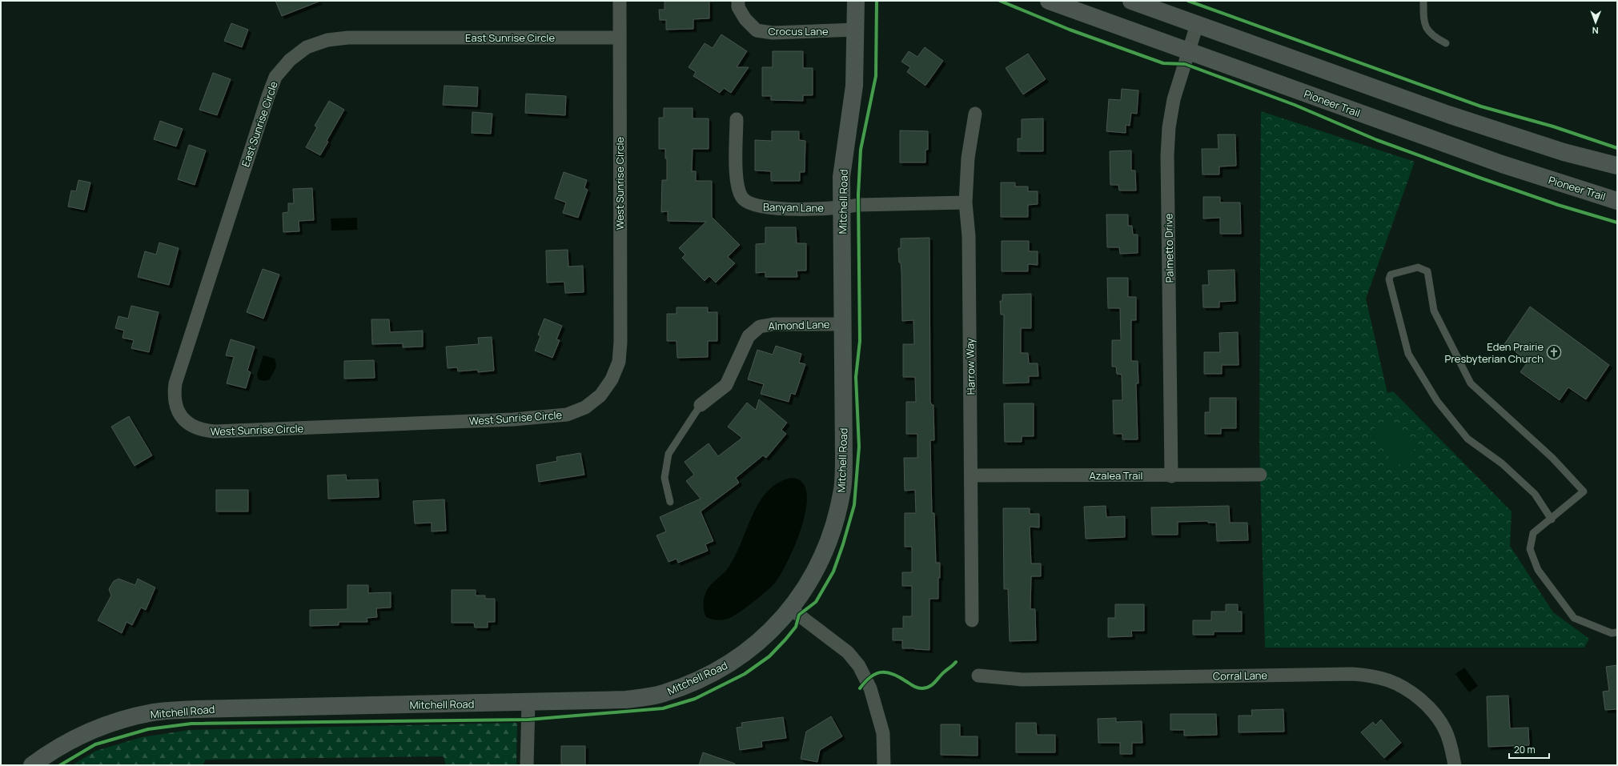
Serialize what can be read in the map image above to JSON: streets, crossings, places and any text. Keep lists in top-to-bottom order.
{
  "streets": {
    "main road": ["Pioneer Trail", "Mitchell Road"],
    "street": [
      "Crocus Lane",
      "East Sunrise Circle",
      "West Sunrise Circle",
      "Banyan Lane",
      "Palmetto Drive",
      "Almond Lane",
      "Harrow Way",
      "Azalea Trail",
      "Corral Lane"
    ]
  },
  "crossings": [
    ["Crocus Lane", "Mitchell Road"],
    ["East Sunrise Circle", "West Sunrise Circle"],
    ["Pioneer Trail", "Palmetto Drive"],
    ["Mitchell Road", "Banyan Lane"],
    ["Mitchell Road", "Almond Lane"],
    ["Banyan Lane", "Harrow Way"],
    ["Palmetto Drive", "Azalea Trail"],
    ["Harrow Way", "Azalea Trail"]
  ],
  "places": {
    "church": ["Eden Prairie Presbyterian Church"]
  },
  "scale_bar": "20 m",
  "north": "bottom"
}
